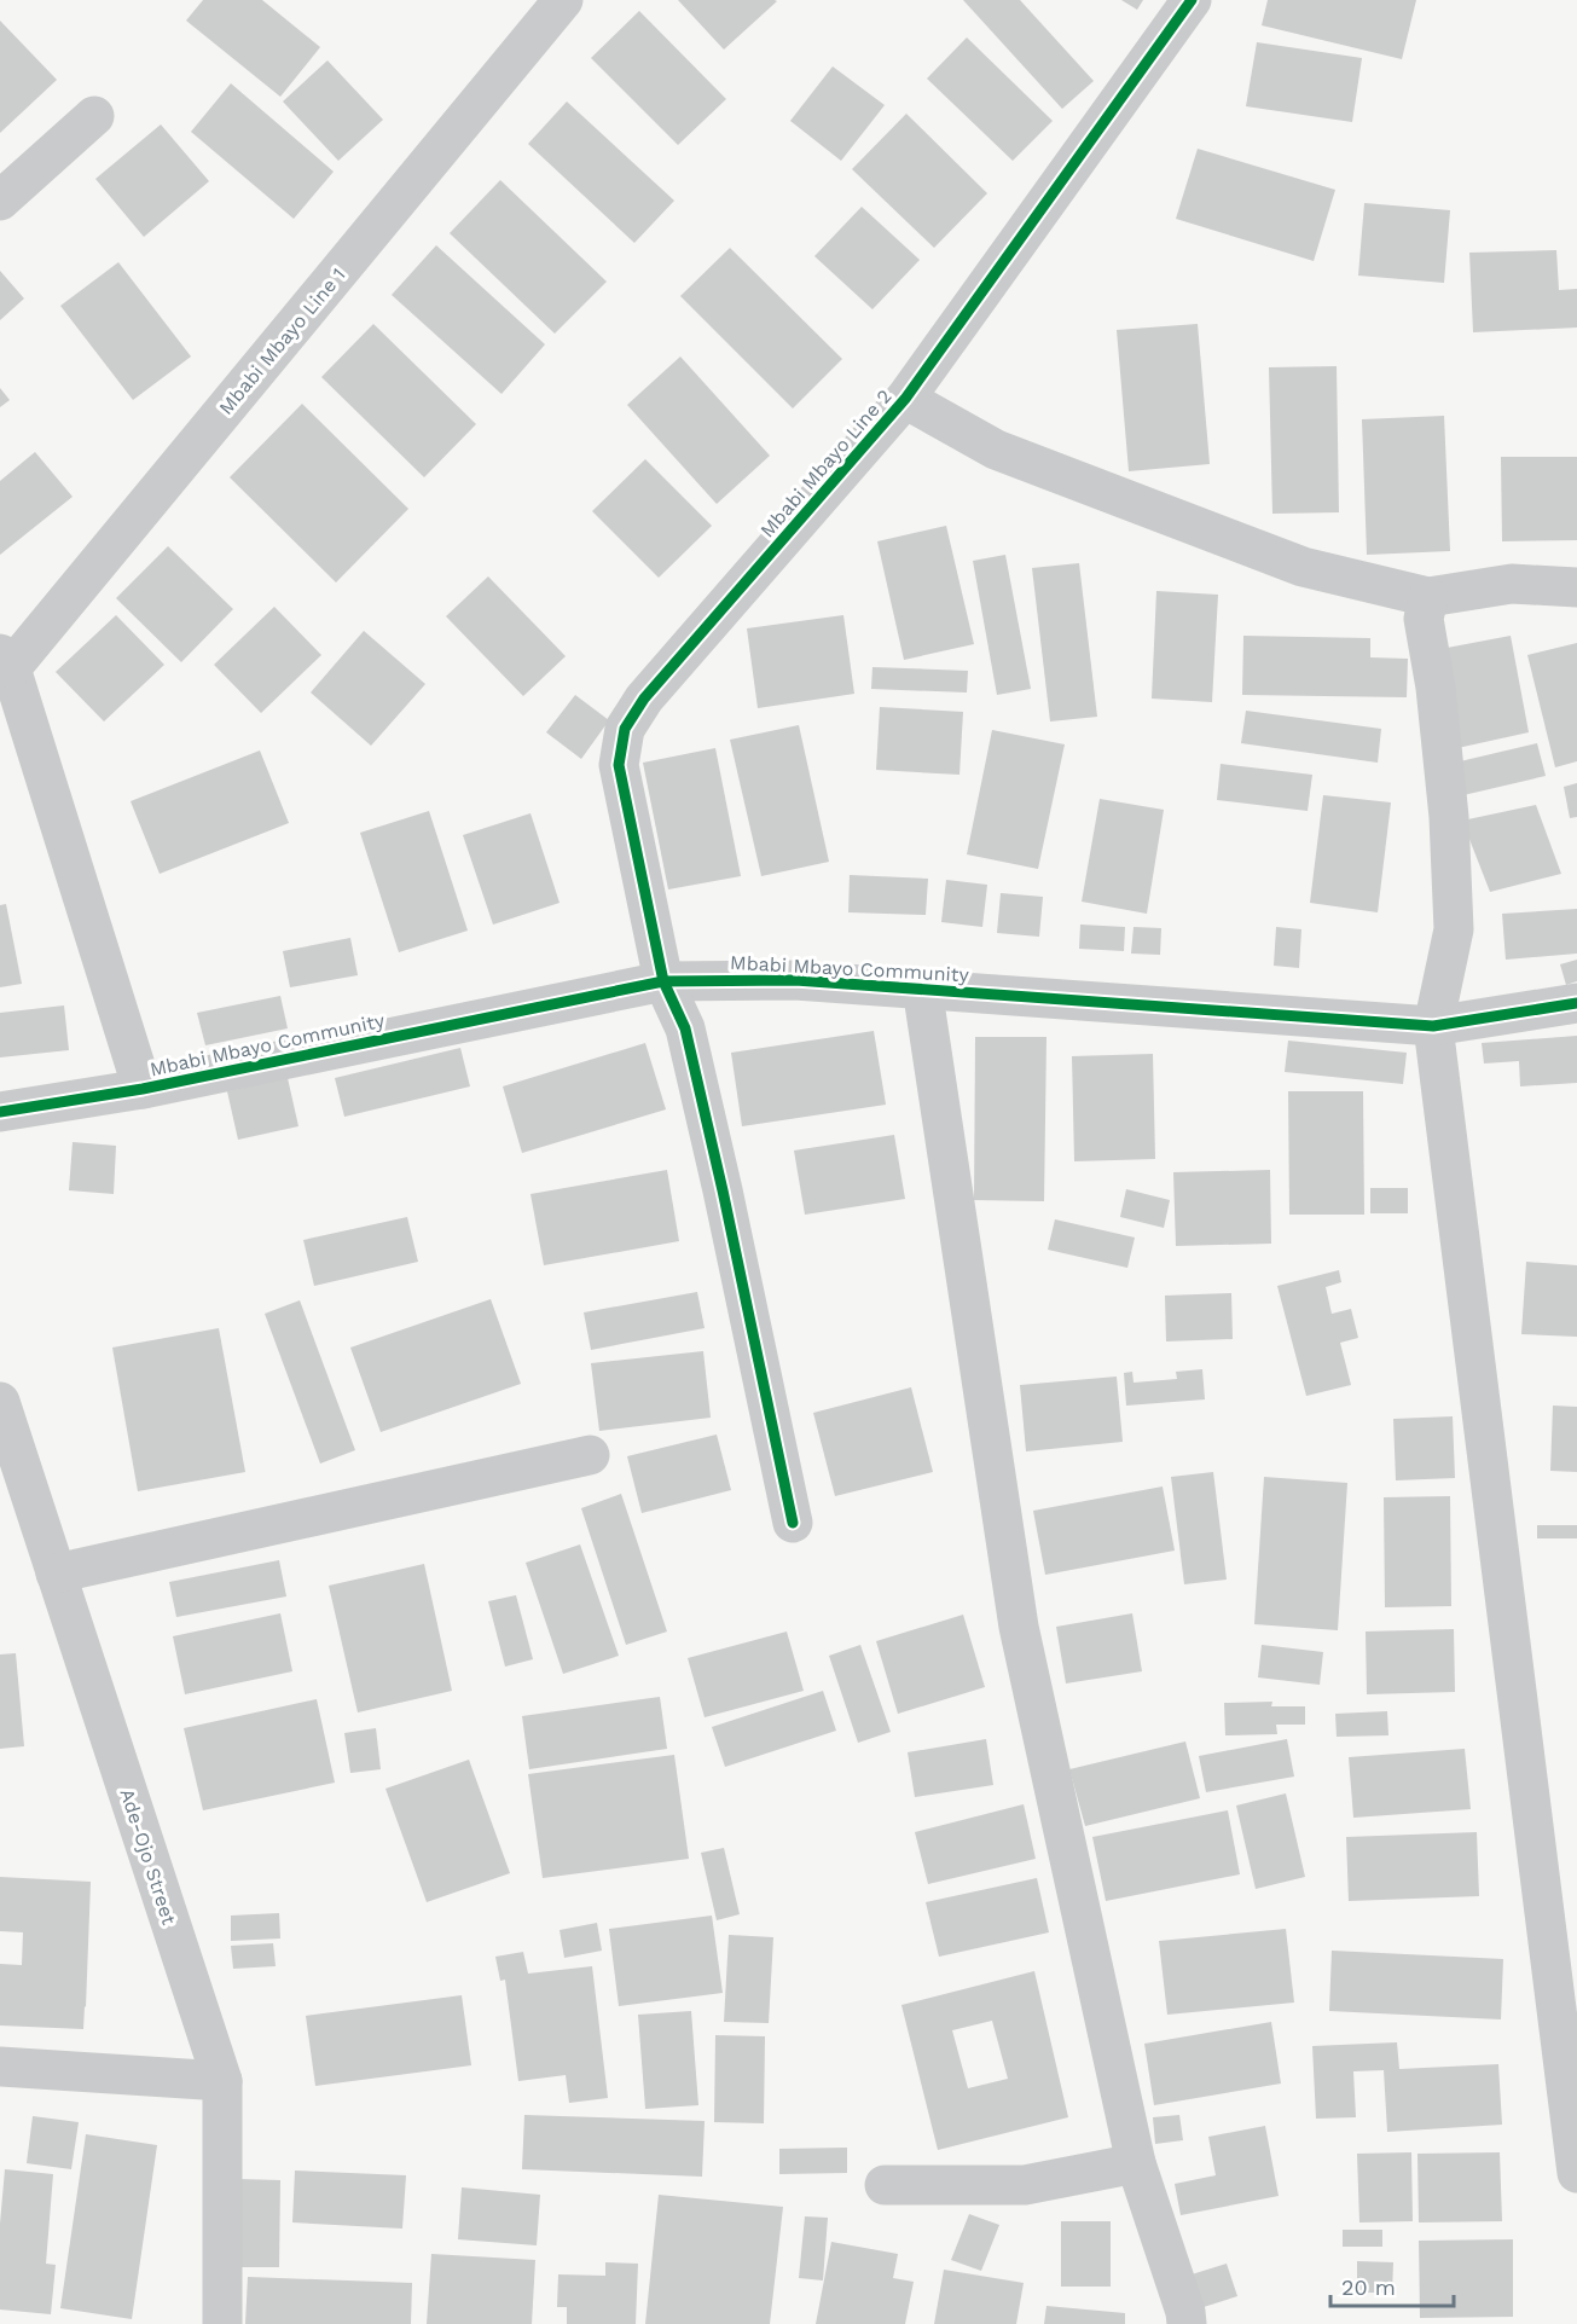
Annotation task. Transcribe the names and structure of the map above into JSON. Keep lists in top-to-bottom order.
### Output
{
  "streets": {
    "street": [
      "Mbabi Mbayo Line 1",
      "Mbabi Mbayo Line 2",
      "Mbabi Mbayo Community",
      "Ade-Ojo Street"
    ]
  },
  "crossings": [
    ["Mbabi Mbayo Line 1", "Mbabi Mbayo Community"],
    ["Mbabi Mbayo Line 2", "Mbabi Mbayo Community"]
  ],
  "scale_bar": "20 m"
}
